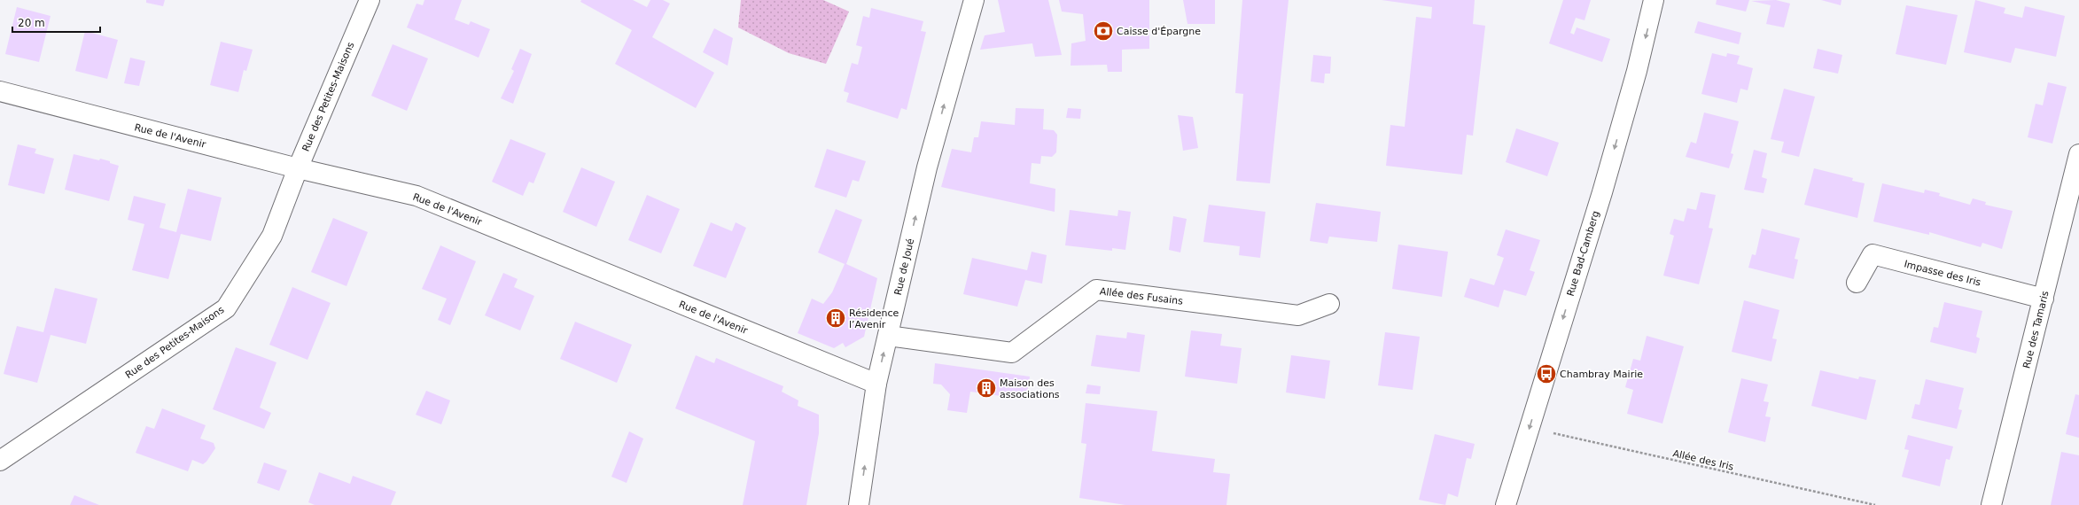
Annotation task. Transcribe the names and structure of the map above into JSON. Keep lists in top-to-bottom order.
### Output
{
  "streets": {
    "street": [
      "Rue des Petites-Maisons",
      "Rue de l'Avenir",
      "Rue Bad-Camberg",
      "Rue de Joué",
      "Impasse des Iris",
      "Allée des Fusains",
      "Rue des Tamaris"
    ],
    "path": ["Allée des Iris"]
  },
  "crossings": [
    ["Rue des Petites-Maisons", "Rue de l'Avenir"],
    ["Rue de l'Avenir", "Rue de Joué"],
    ["Rue Bad-Camberg", "Allée des Iris"],
    ["Rue de Joué", "Allée des Fusains"],
    ["Impasse des Iris", "Rue des Tamaris"]
  ],
  "one_way": ["Rue Bad-Camberg", "Rue de Joué"],
  "places": {
    "bank": ["Caisse d'Épargne"],
    "building": ["Résidence l’Avenir", "Maison des associations"],
    "bus stop": ["Chambray Mairie"]
  },
  "scale_bar": "20 m"
}
